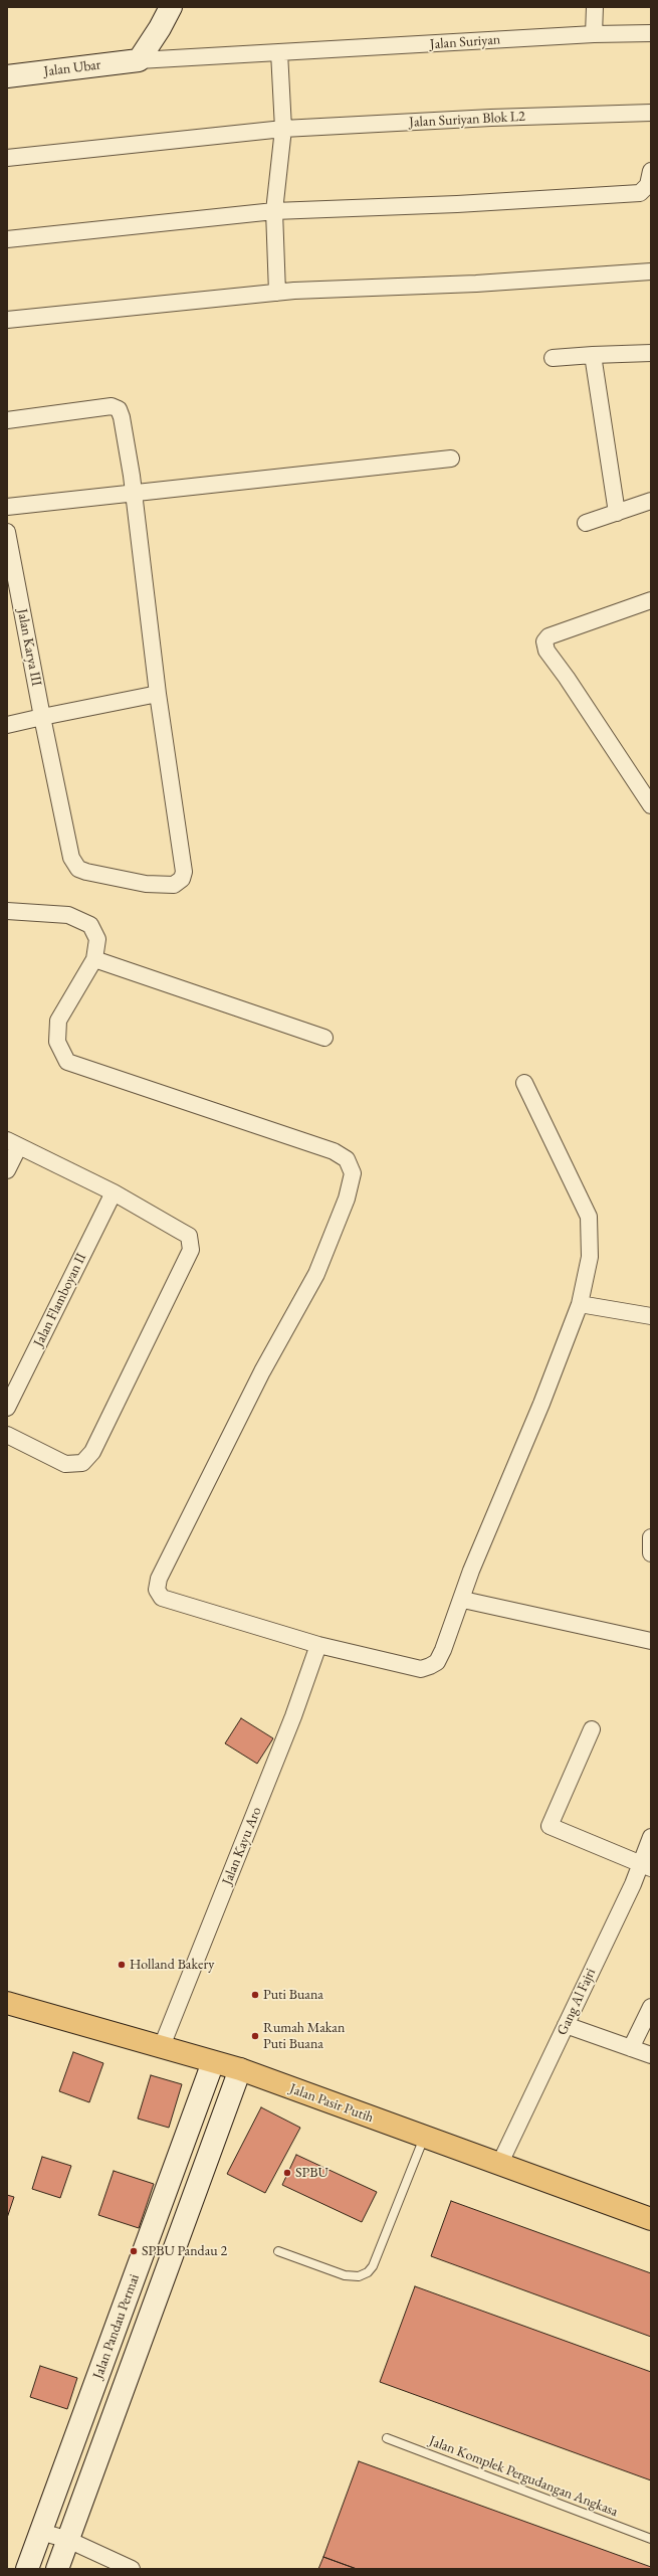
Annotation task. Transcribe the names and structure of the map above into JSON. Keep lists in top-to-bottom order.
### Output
{
  "streets": {
    "highway": ["Jalan Pasir Putih"],
    "street": [
      "Jalan Suriyan",
      "Jalan Ubar",
      "Jalan Suriyan Blok L2",
      "Jalan Karya III",
      "Jalan Flamboyan II",
      "Jalan Kayu Aro",
      "Gang Al Fajri",
      "Jalan Pandau Permai"
    ],
    "lane": ["Jalan Komplek Pergudangan Angkasa"]
  },
  "crossings": [
    ["Jalan Suriyan", "Jalan Ubar"],
    ["Jalan Kayu Aro", "Jalan Pasir Putih"],
    ["Gang Al Fajri", "Jalan Pasir Putih"],
    ["Jalan Pasir Putih", "Jalan Pandau Permai"]
  ],
  "places": [
    "Holland Bakery",
    "Puti Buana",
    "Rumah Makan Puti Buana",
    "SPBU",
    "SPBU Pandau 2"
  ]
}
